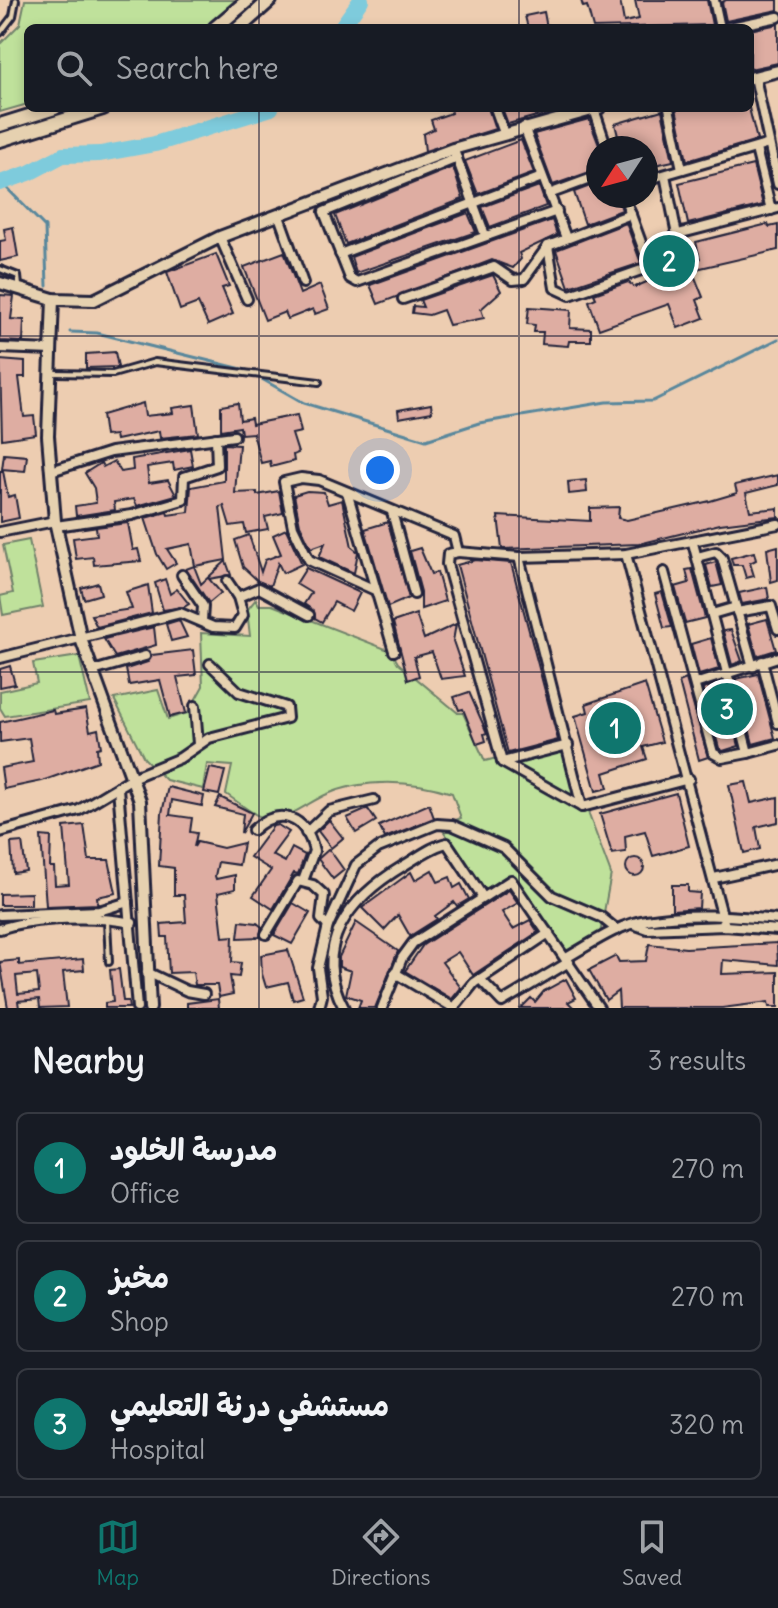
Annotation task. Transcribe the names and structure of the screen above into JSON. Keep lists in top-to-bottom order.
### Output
{
  "north": "bottom left",
  "page": {
    "search": "Search here",
    "pins": ["2", "3", "1"],
    "heading": ["Nearby", "3 results"],
    "list": [
      {
        "mark": "1",
        "name": "مدرسة الخلود",
        "note": "Office",
        "value": "270 m"
      },
      {
        "mark": "2",
        "name": "مخبز",
        "note": "Shop",
        "value": "270 m"
      },
      {
        "mark": "3",
        "name": "مستشفي درنة التعليمي",
        "note": "Hospital",
        "value": "320 m"
      }
    ],
    "nav": ["Map", "Directions", "Saved"]
  }
}
